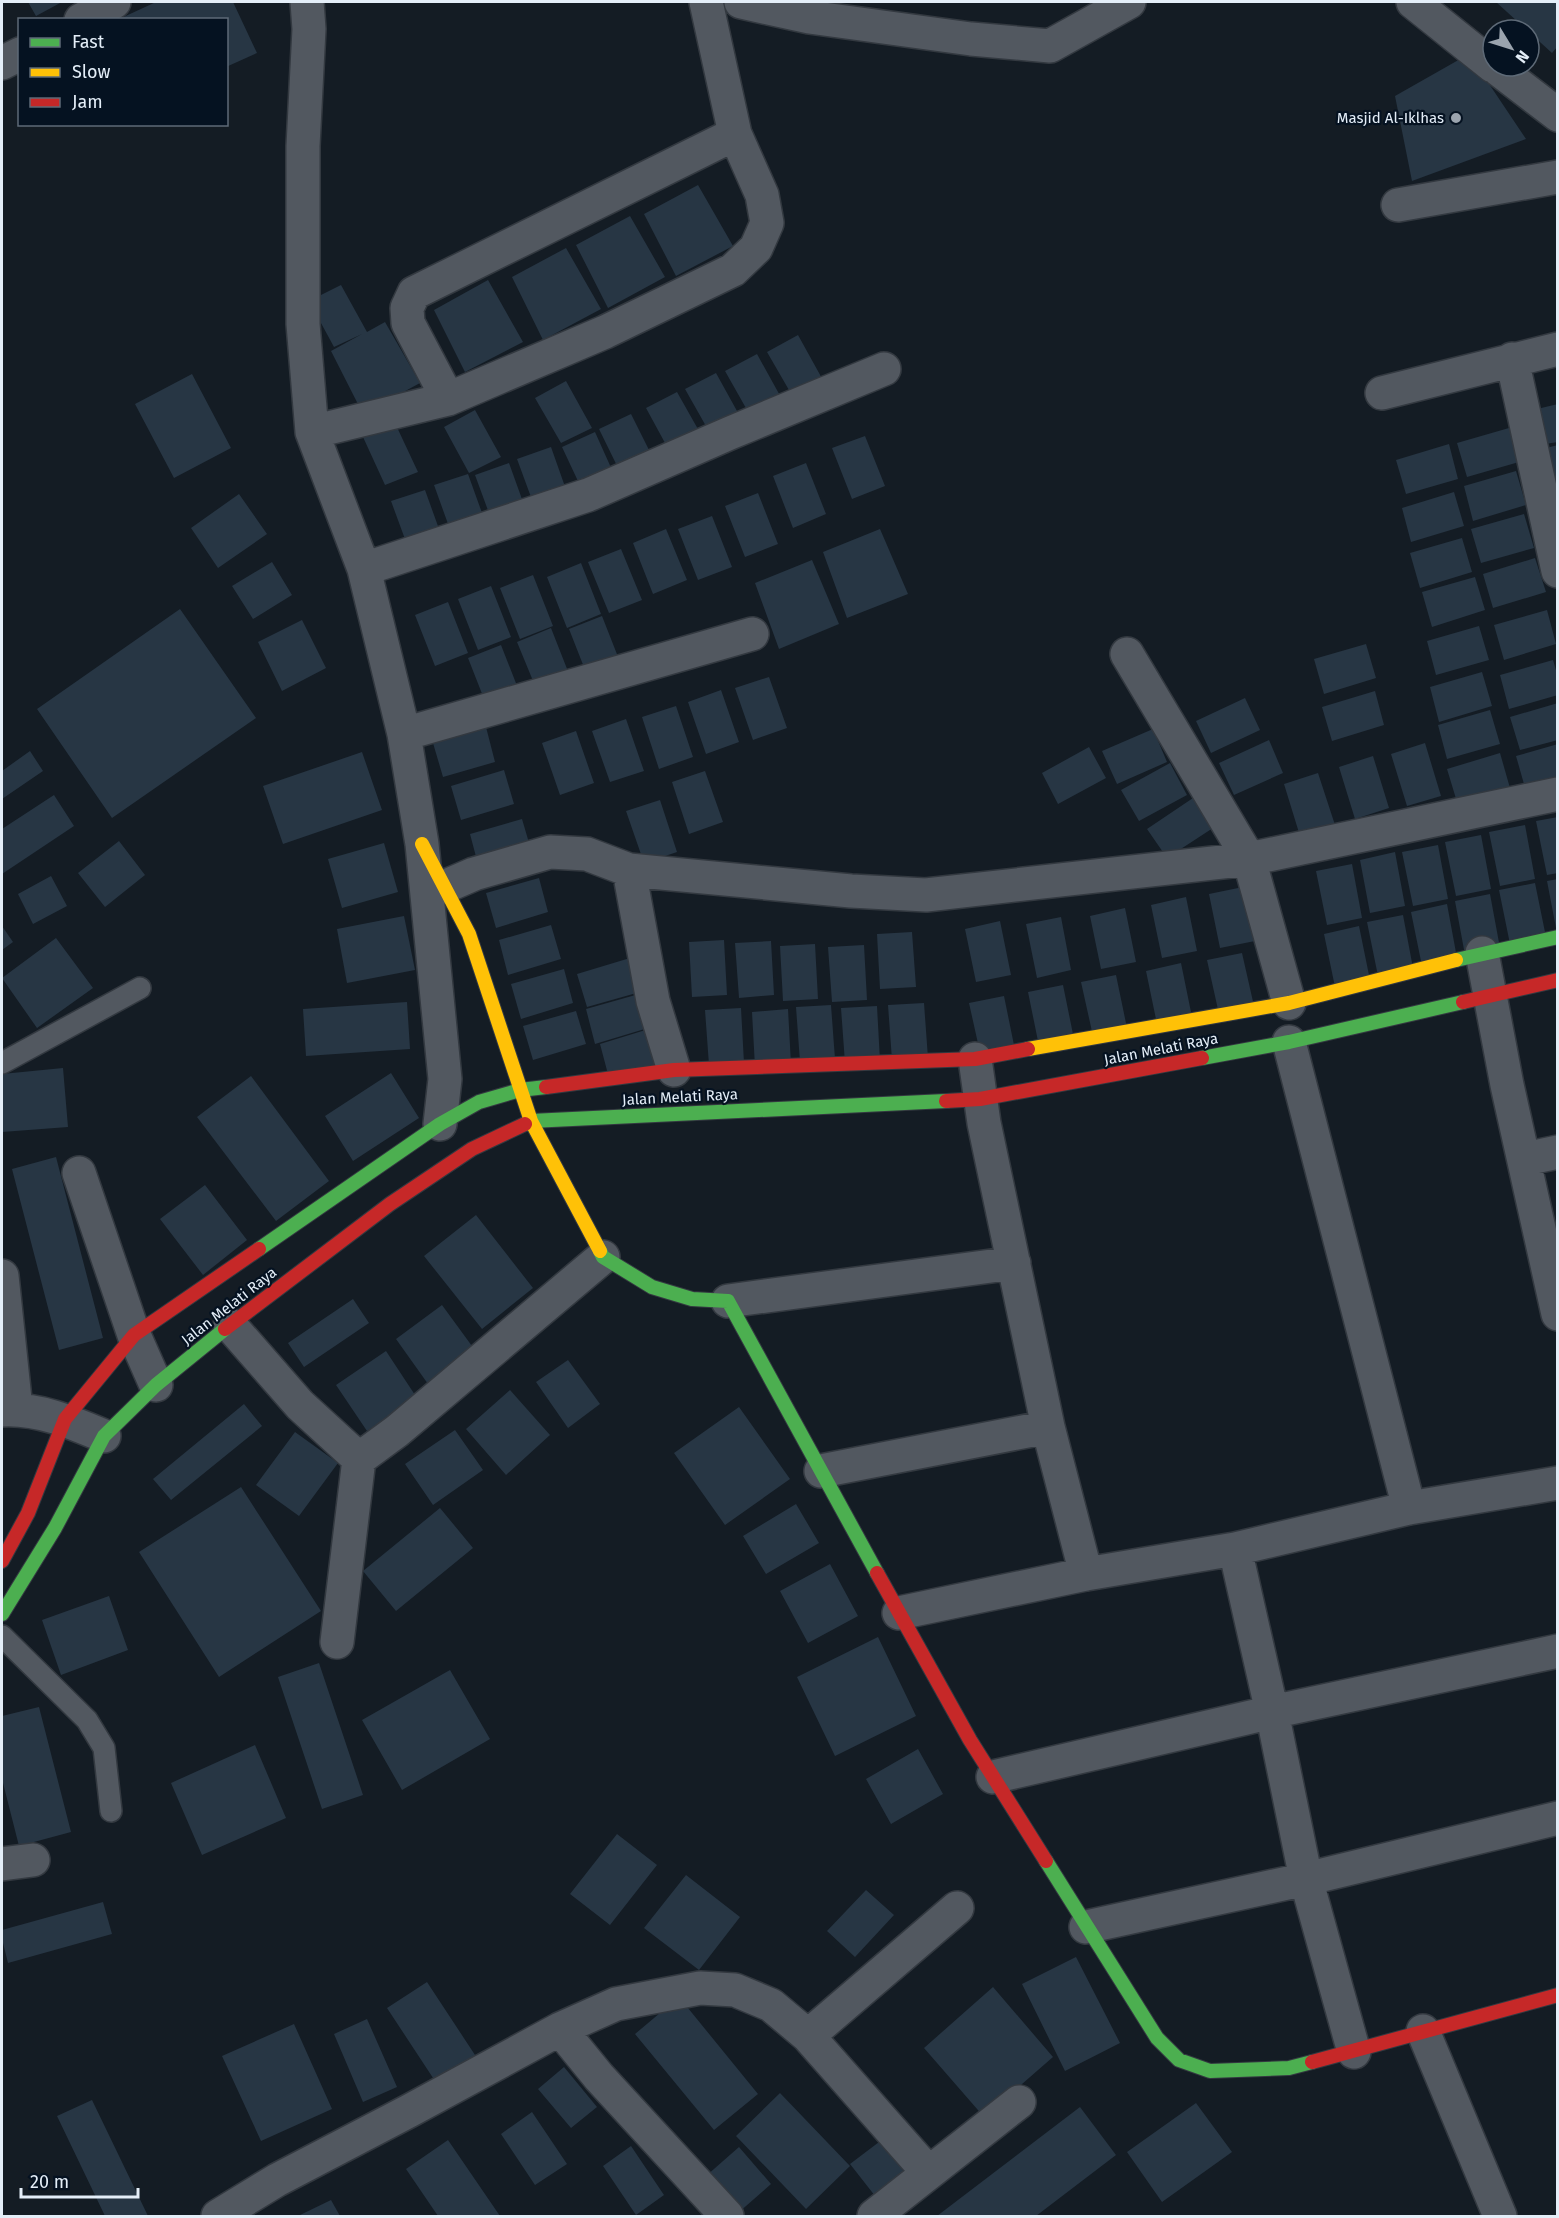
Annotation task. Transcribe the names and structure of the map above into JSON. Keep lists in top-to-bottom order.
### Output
{
  "streets": {
    "street": ["Jalan Melati Raya"]
  },
  "places": ["Masjid Al-Iklhas"],
  "legend": ["Fast", "Slow", "Jam"],
  "scale_bar": "20 m",
  "north": "bottom right"
}
